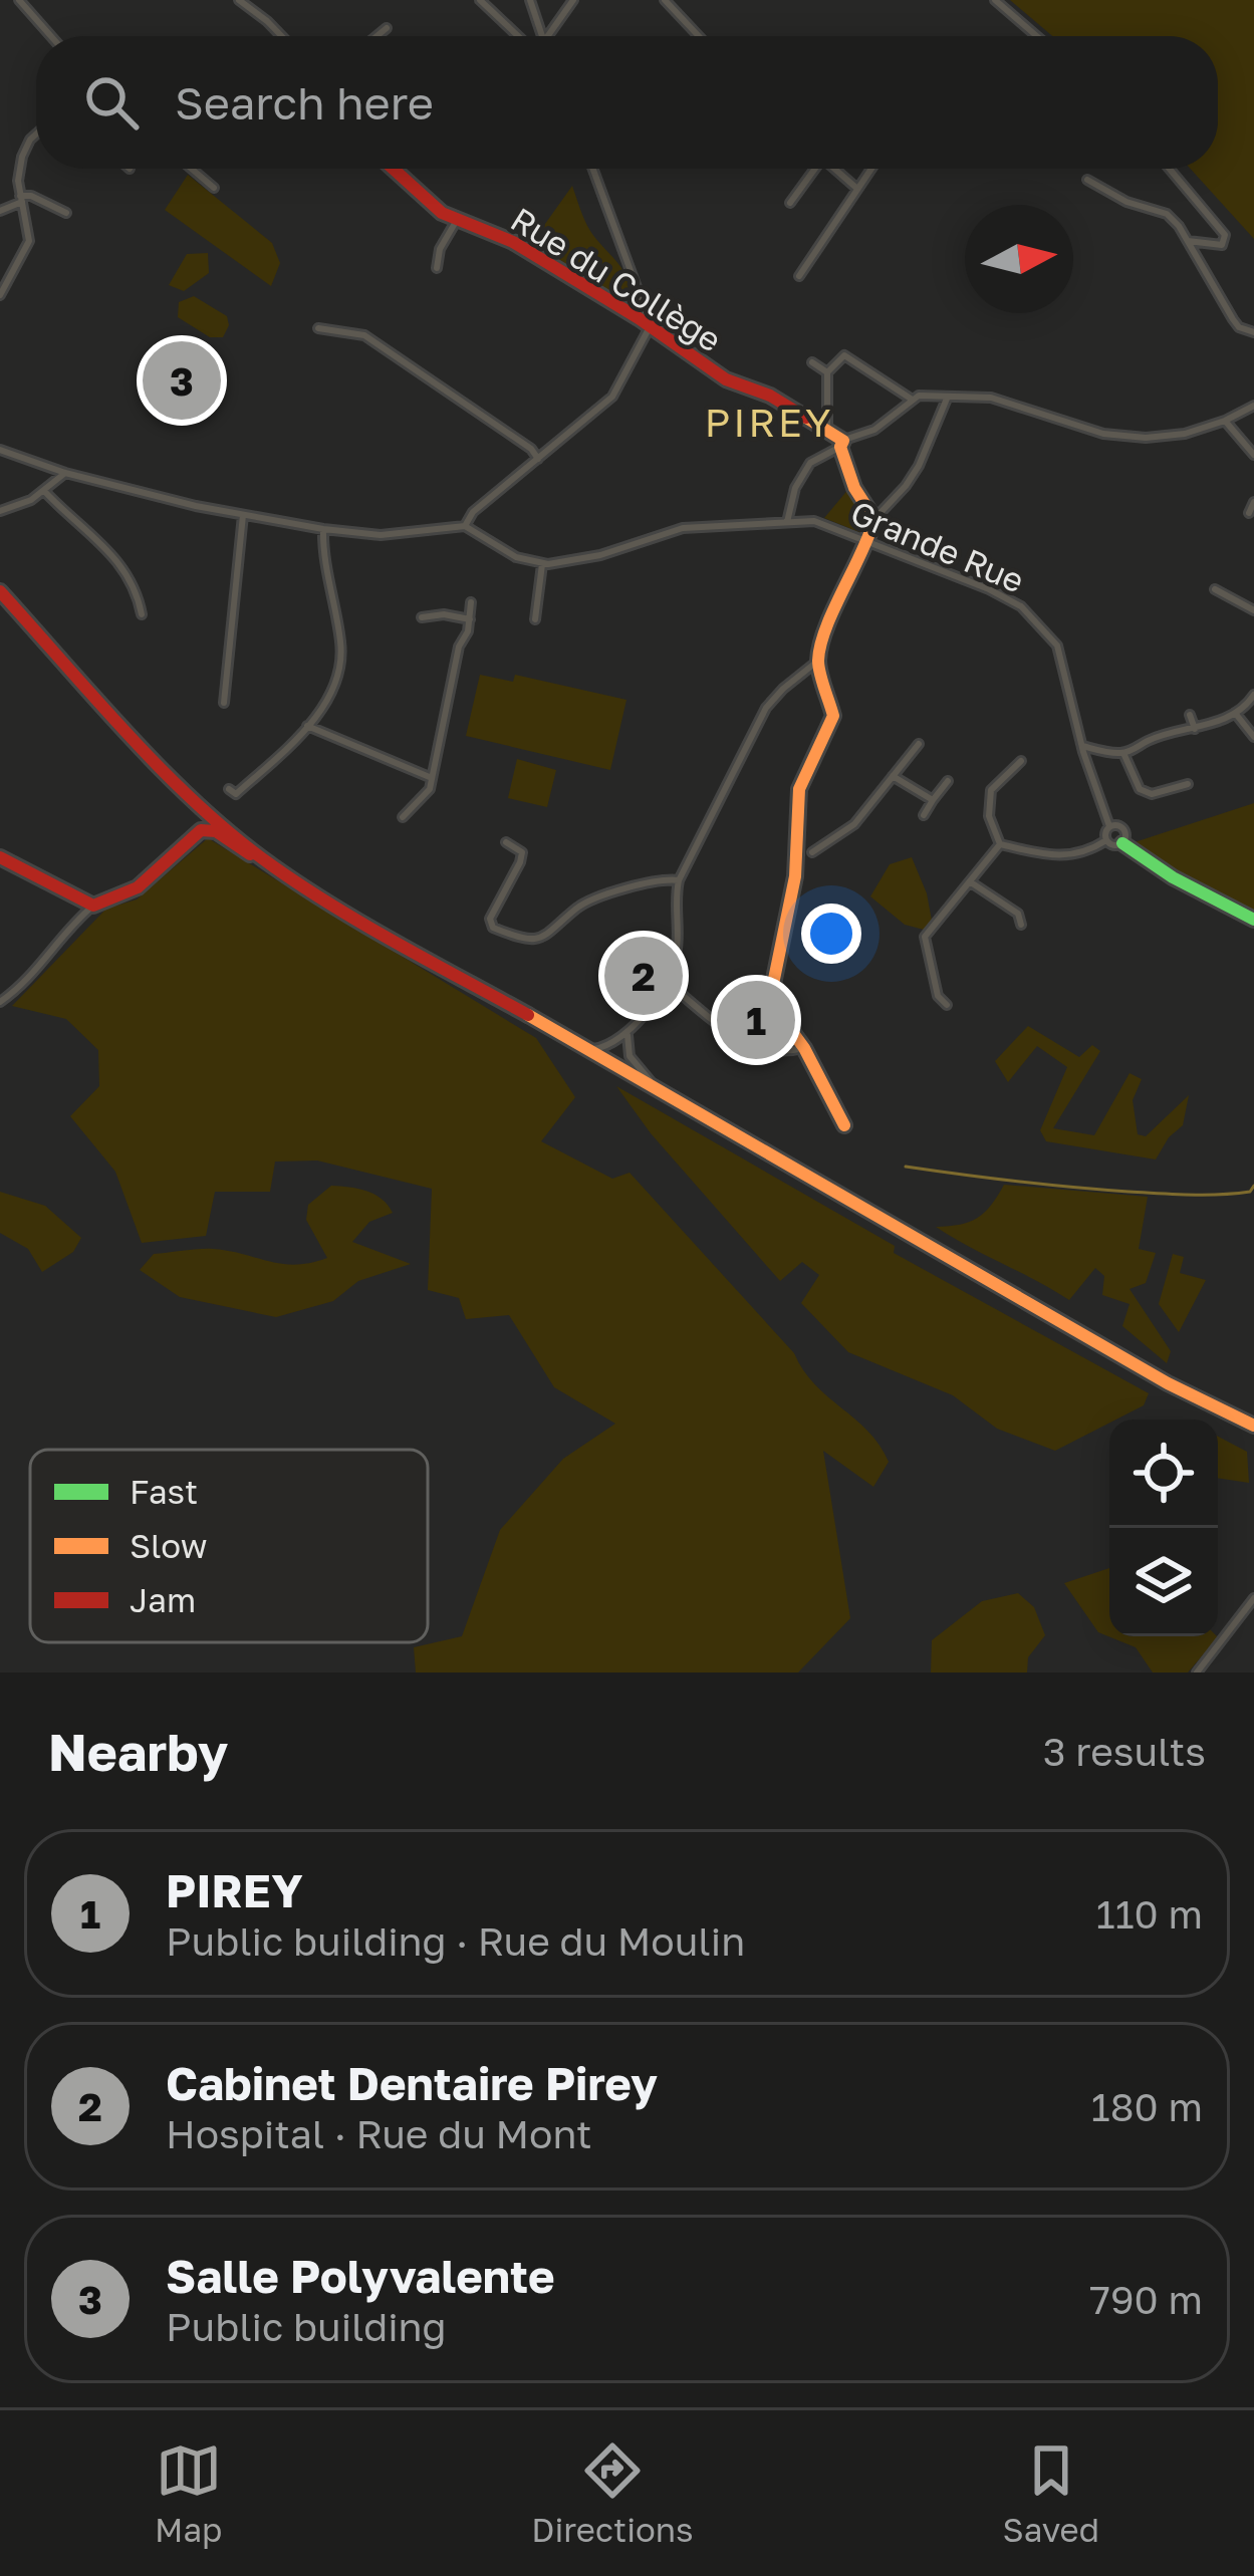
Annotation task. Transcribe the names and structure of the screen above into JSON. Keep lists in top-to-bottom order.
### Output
{
  "streets": {
    "main road": ["Rue du Collège"],
    "street": ["Grande Rue"]
  },
  "districts": ["PIREY"],
  "legend": ["Fast", "Slow", "Jam"],
  "north": "right",
  "page": {
    "search": "Search here",
    "pins": ["3", "2", "1"],
    "heading": ["Nearby", "3 results"],
    "list": [
      {
        "mark": "1",
        "name": "PIREY",
        "note": "Public building · Rue du Moulin",
        "value": "110 m"
      },
      {
        "mark": "2",
        "name": "Cabinet Dentaire Pirey",
        "note": "Hospital · Rue du Mont",
        "value": "180 m"
      },
      {
        "mark": "3",
        "name": "Salle Polyvalente",
        "note": "Public building",
        "value": "790 m"
      }
    ],
    "nav": ["Map", "Directions", "Saved"]
  }
}
